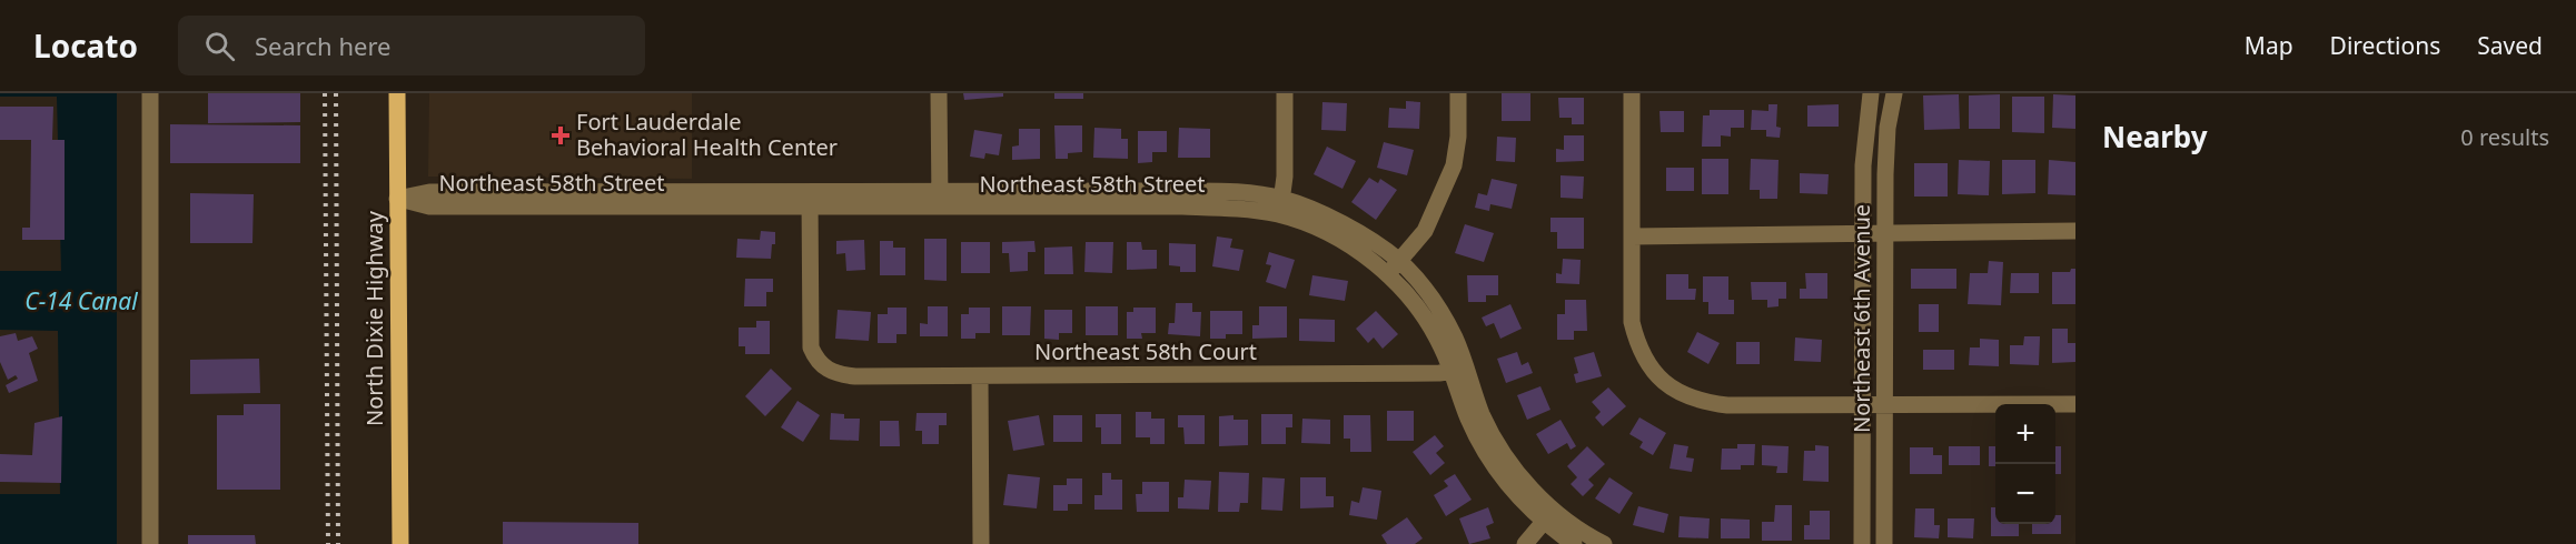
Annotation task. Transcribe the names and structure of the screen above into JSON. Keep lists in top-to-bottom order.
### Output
{
  "streets": {
    "main road": ["North Dixie Highway"],
    "street": ["Northeast 58th Street", "Northeast 6th Avenue", "Northeast 58th Court"]
  },
  "crossings": [
    ["Northeast 58th Street", "North Dixie Highway"],
    ["Northeast 58th Street", "Northeast 58th Court"]
  ],
  "water": ["C-14 Canal"],
  "places": {
    "health": ["Fort Lauderdale Behavioral Health Center"]
  },
  "page": {
    "header": "Locato",
    "search": "Search here",
    "nav": ["Map", "Directions", "Saved"],
    "heading": ["Nearby", "0 results"],
    "map_buttons": ["+", "−"]
  }
}
